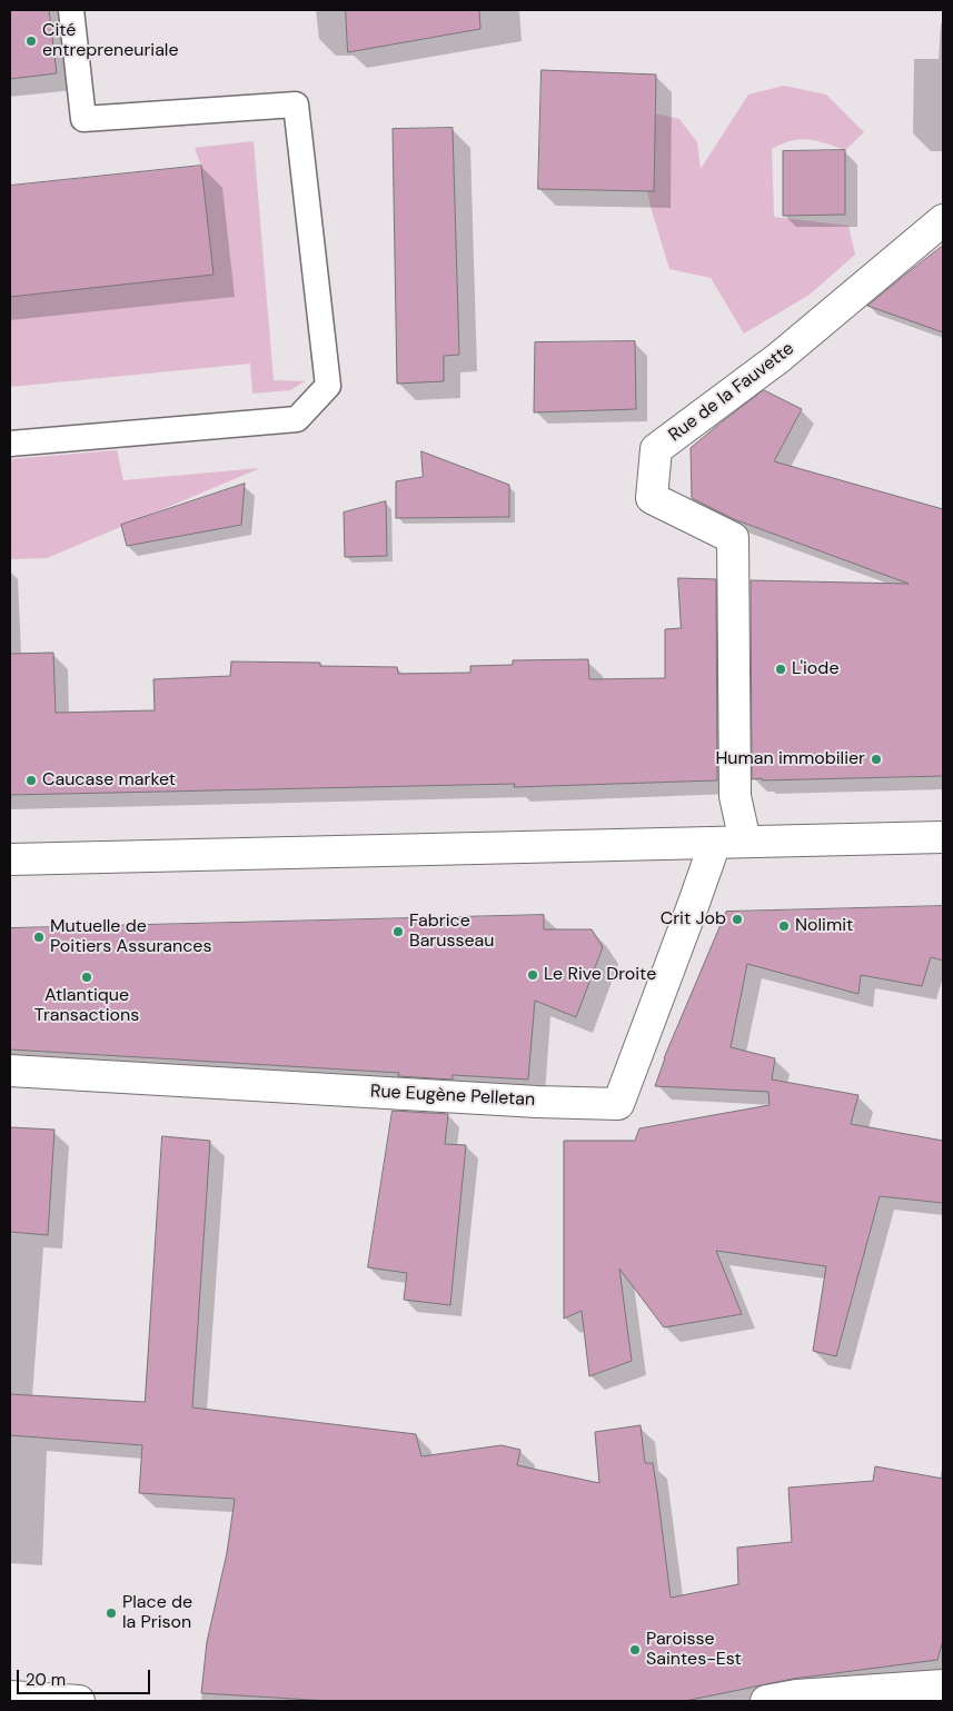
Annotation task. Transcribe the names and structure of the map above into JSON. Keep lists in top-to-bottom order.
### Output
{
  "streets": {
    "street": ["Rue de la Fauvette", "Rue Eugène Pelletan"]
  },
  "places": [
    "Cité entrepreneuriale",
    "L'iode",
    "Human immobilier",
    "Caucase market",
    "Crit Job",
    "Nolimit",
    "Fabrice Barusseau",
    "Mutuelle de Poitiers Assurances",
    "Le Rive Droite",
    "Atlantique Transactions",
    "Place de la Prison",
    "Paroisse Saintes-Est"
  ],
  "scale_bar": "20 m"
}
